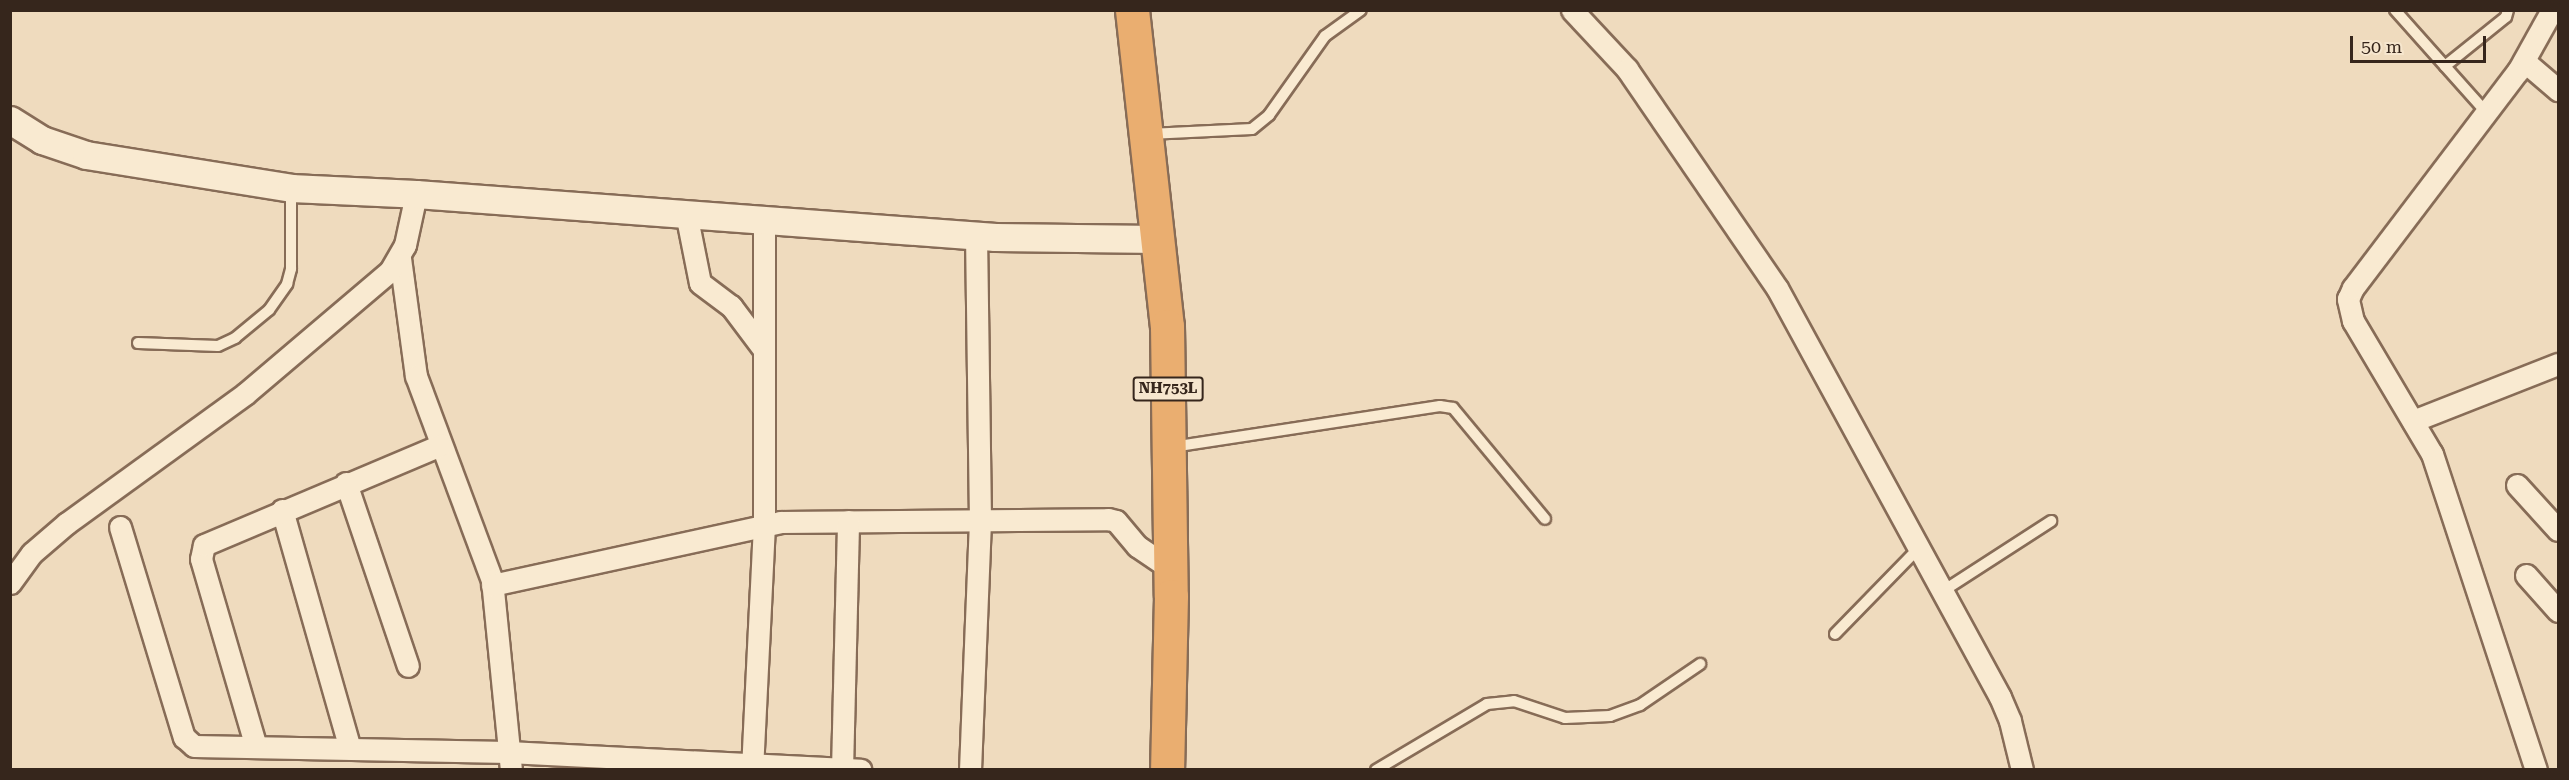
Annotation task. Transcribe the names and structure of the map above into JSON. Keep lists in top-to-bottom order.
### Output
{
  "streets": {
    "highway": ["NH753L"]
  },
  "scale_bar": "50 m"
}
